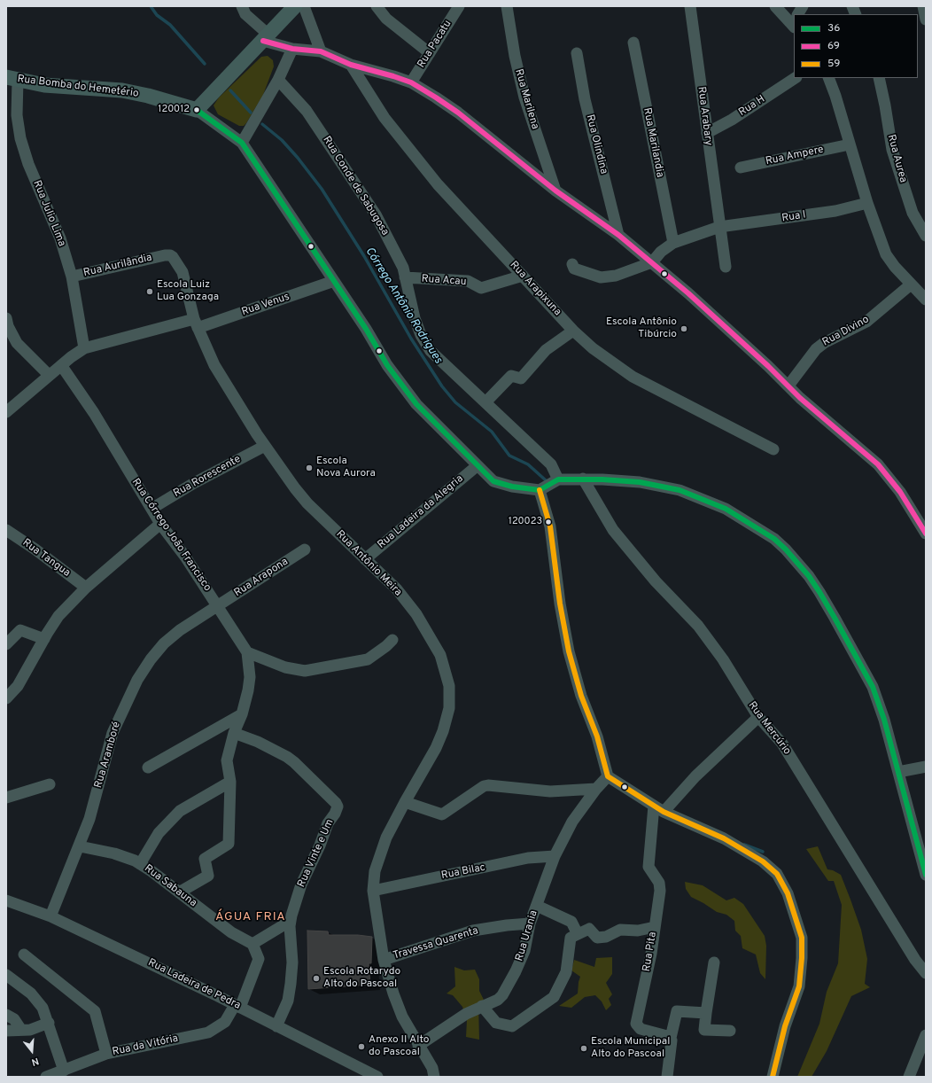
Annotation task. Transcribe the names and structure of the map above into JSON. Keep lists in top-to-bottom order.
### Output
{
  "streets": {
    "main road": ["Rua Bomba do Hemetério"],
    "street": [
      "Rua Pacatu",
      "Rua Marilena",
      "Rua H",
      "Rua Arabary",
      "Rua Marilandia",
      "Rua Olindina",
      "Rua Ampere",
      "Rua Aurea",
      "Rua Conde de Sabugosa",
      "Rua Julio Lima",
      "Rua I",
      "Rua Aurilândia",
      "Rua Acau",
      "Rua Arapixuna",
      "Rua Venus",
      "Rua Divino",
      "Rua Rorescente",
      "Rua Ladeira da Alegria",
      "Rua Córrego João Francisco",
      "Rua Tangua",
      "Rua Antônio Meira",
      "Rua Arapona",
      "Rua Mercúrio",
      "Rua Aramboré",
      "Rua Vinte e Um",
      "Rua Bilac",
      "Rua Sabauna",
      "Rua Urania",
      "Travessa Quarenta",
      "Rua Pita",
      "Rua Ladeira de Pedra",
      "Rua da Vitória"
    ]
  },
  "crossings": [
    ["Rua Bomba do Hemetério", "Rua Julio Lima"],
    ["Rua H", "Rua Arabary"],
    ["Rua Arabary", "Rua I"],
    ["Rua Marilandia", "Rua I"],
    ["Rua Conde de Sabugosa", "Rua Acau"],
    ["Rua Julio Lima", "Rua Aurilândia"],
    ["Rua Julio Lima", "Rua Venus"],
    ["Rua Aurilândia", "Rua Antônio Meira"],
    ["Rua Acau", "Rua Arapixuna"],
    ["Rua Venus", "Rua Antônio Meira"],
    ["Rua Rorescente", "Rua Córrego João Francisco"],
    ["Rua Rorescente", "Rua Antônio Meira"],
    ["Rua Ladeira da Alegria", "Rua Antônio Meira"],
    ["Rua Córrego João Francisco", "Rua Arapona"],
    ["Rua Córrego João Francisco", "Rua Aramboré"],
    ["Rua Córrego João Francisco", "Rua Vinte e Um"],
    ["Rua Córrego João Francisco", "Rua Sabauna"],
    ["Rua Antônio Meira", "Rua Bilac"],
    ["Rua Antônio Meira", "Rua Urania"],
    ["Rua Antônio Meira", "Travessa Quarenta"],
    ["Rua Arapona", "Rua Aramboré"],
    ["Rua Aramboré", "Rua Sabauna"],
    ["Rua Aramboré", "Rua Ladeira de Pedra"],
    ["Rua Vinte e Um", "Rua Ladeira de Pedra"],
    ["Rua Bilac", "Rua Urania"],
    ["Rua Sabauna", "Rua da Vitória"],
    ["Rua Urania", "Travessa Quarenta"],
    ["Rua Ladeira de Pedra", "Rua da Vitória"]
  ],
  "districts": ["ÁGUA FRIA"],
  "water": ["Córrego Antônio Rodrigues"],
  "places": [
    "120012",
    "Escola Luiz Lua Gonzaga",
    "Escola Antônio Tibúrcio",
    "Escola Nova Aurora",
    "120023",
    "Escola Rotarydo Alto do Pascoal",
    "Anexo II Alto do Pascoal",
    "Escola Municipal Alto do Pascoal"
  ],
  "lines": ["transit line 69", "transit line 36", "transit line 59"],
  "legend": ["36", "69", "59"],
  "north": "bottom"
}
